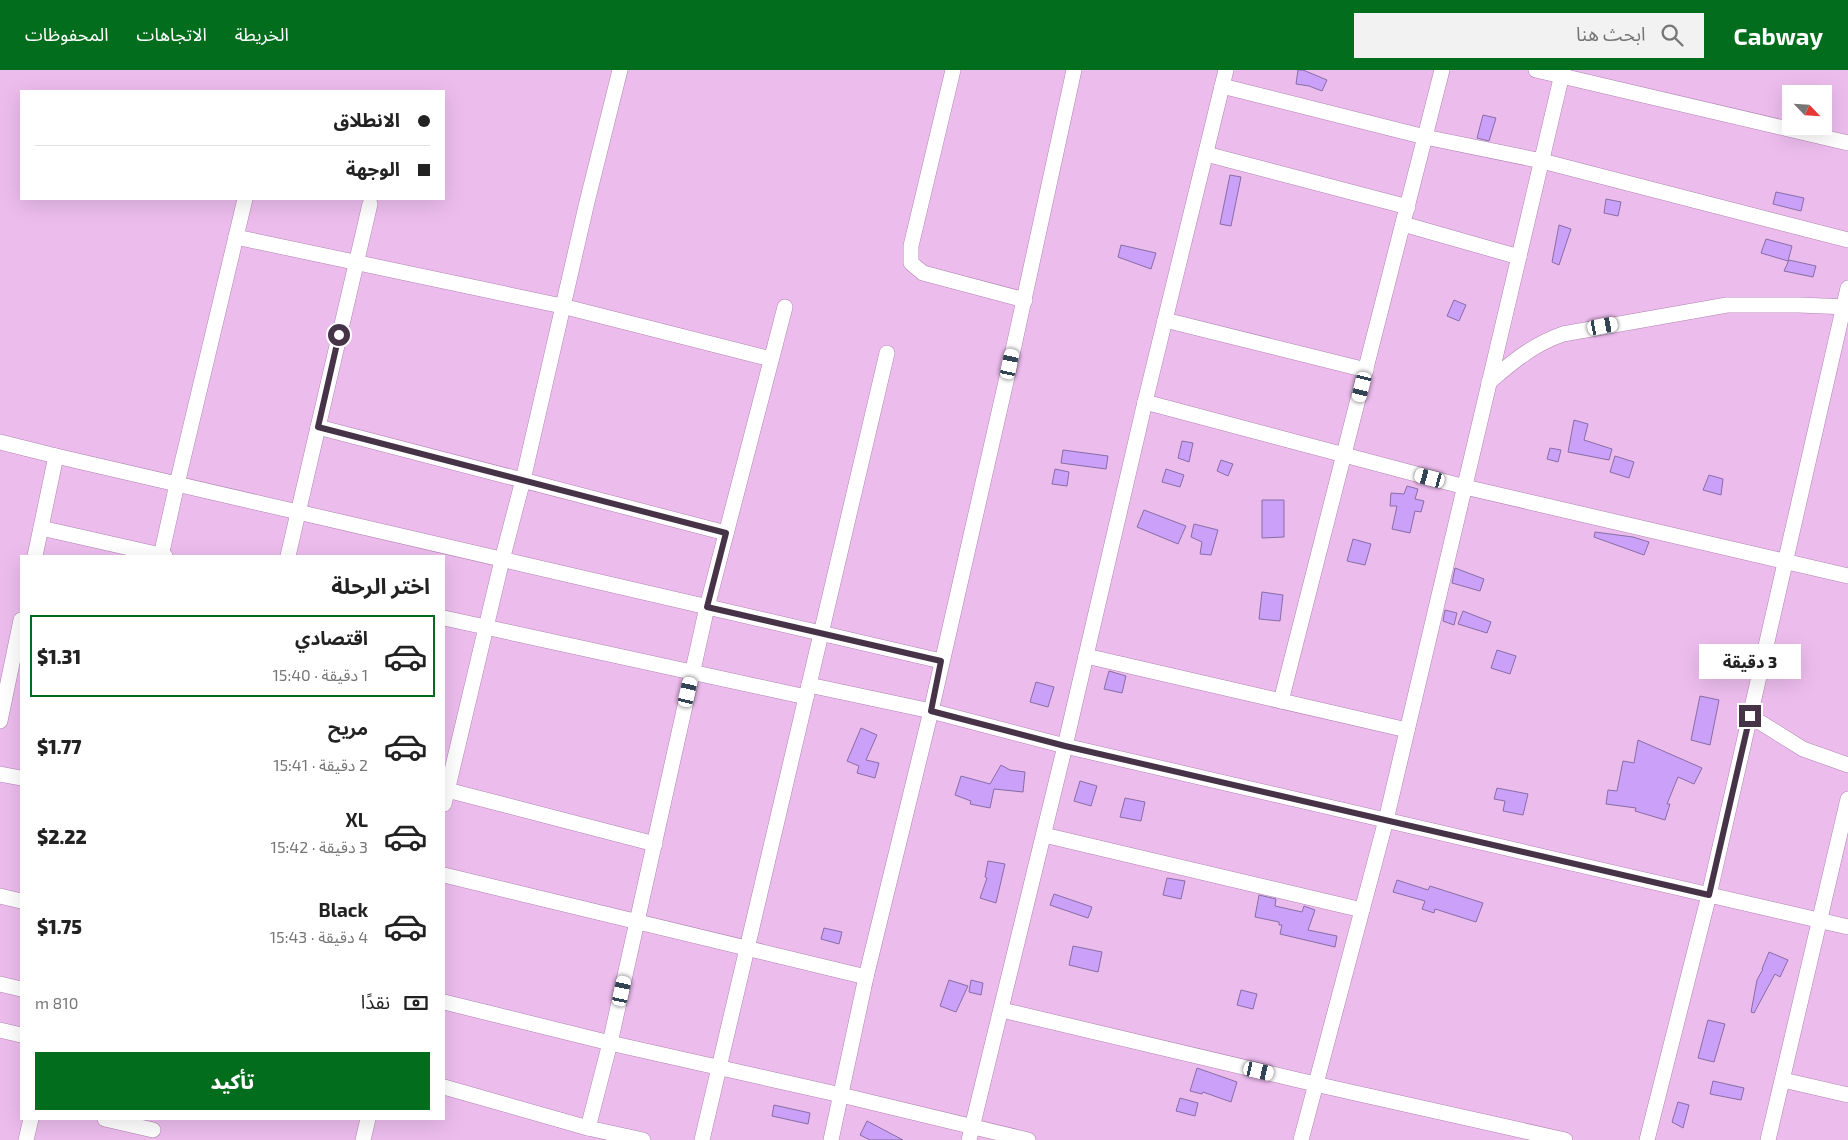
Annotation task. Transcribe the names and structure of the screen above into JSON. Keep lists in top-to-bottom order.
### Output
{
  "north": "bottom right",
  "page": {
    "header": "Cabway",
    "search": "ابحث هنا",
    "nav": ["الخريطة", "الاتجاهات", "المحفوظات"],
    "banner": ["الانطلاق", "الوجهة"],
    "heading": "اختر الرحلة",
    "list": [
      {
        "name": "اقتصادي",
        "note": "1 دقيقة · 15:40",
        "value": "$1.31"
      },
      {
        "name": "مريح",
        "note": "2 دقيقة · 15:41",
        "value": "$1.77"
      },
      {
        "name": "XL",
        "note": "3 دقيقة · 15:42",
        "value": "$2.22"
      },
      {
        "name": "Black",
        "note": "4 دقيقة · 15:43",
        "value": "$1.75"
      }
    ],
    "bubble": "3 دقيقة",
    "pay": ["نقدًا", "810 m"],
    "buttons": "تأكيد"
  }
}
